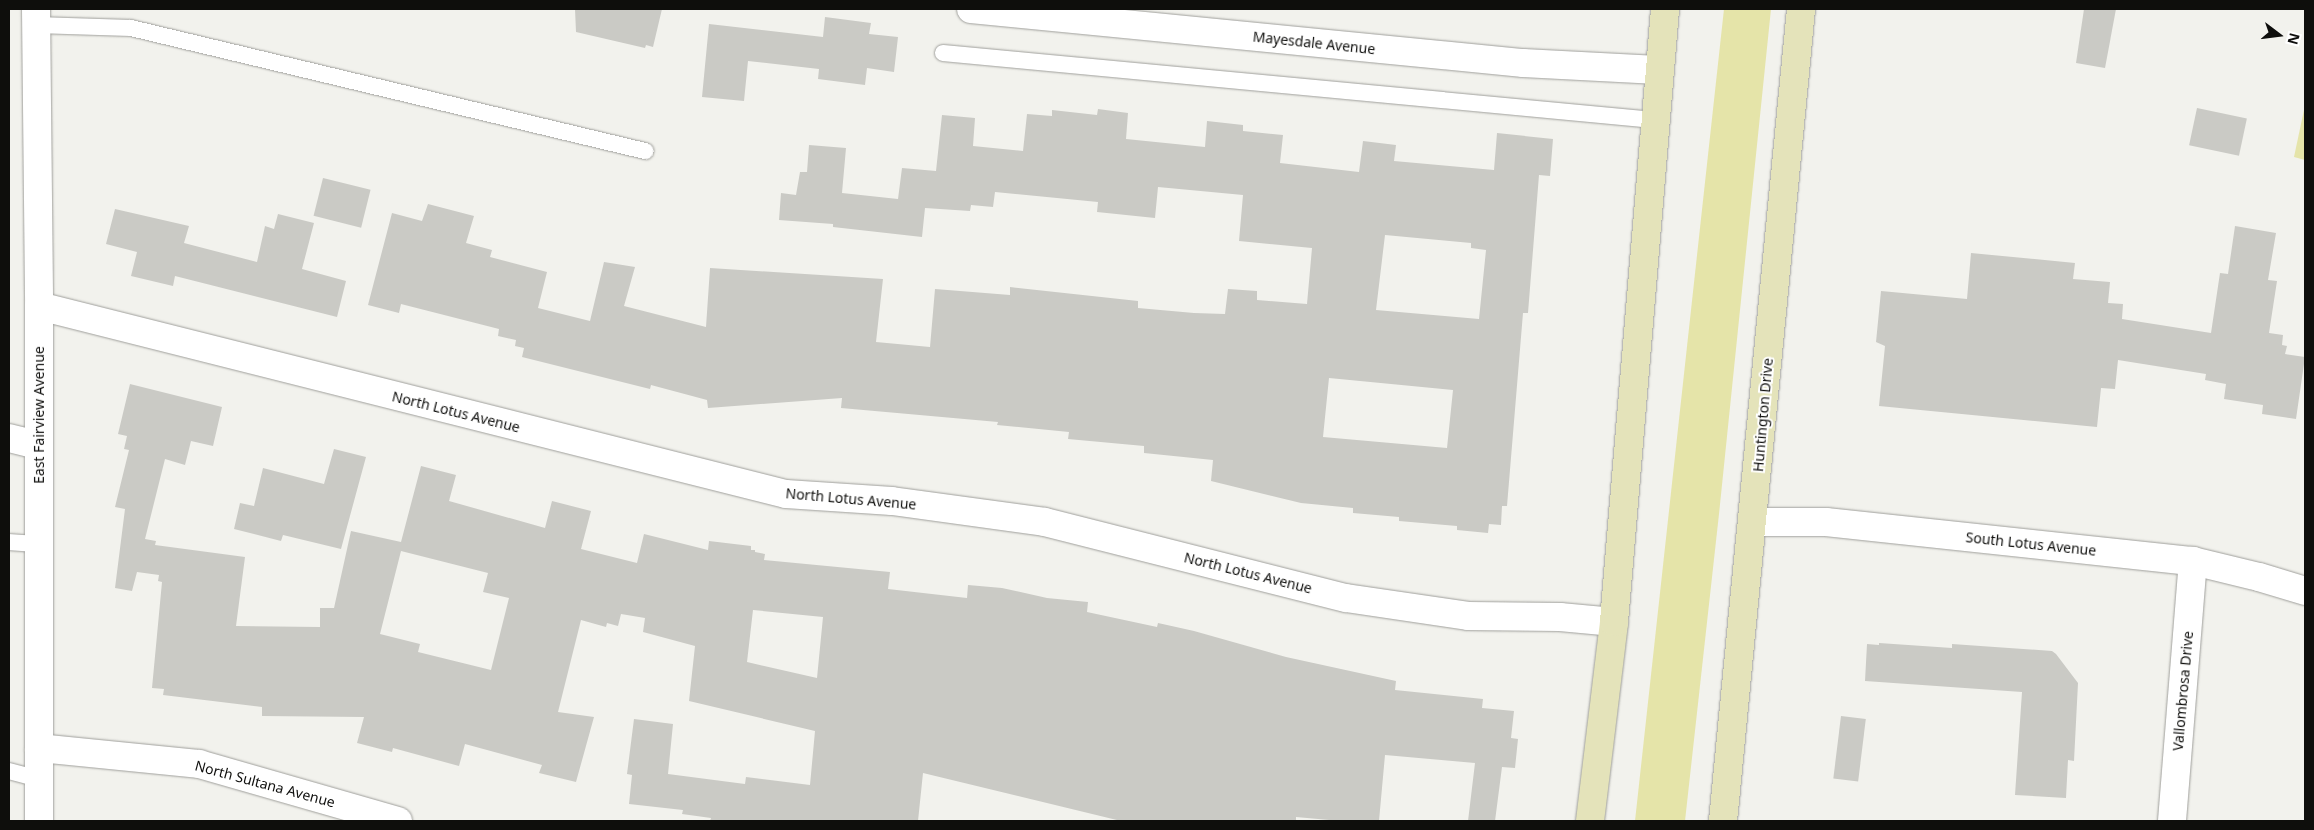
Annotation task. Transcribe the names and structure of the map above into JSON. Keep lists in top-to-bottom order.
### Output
{
  "streets": {
    "main road": ["Huntington Drive"],
    "street": [
      "Mayesdale Avenue",
      "North Lotus Avenue",
      "East Fairview Avenue",
      "South Lotus Avenue",
      "Vallombrosa Drive",
      "North Sultana Avenue"
    ]
  },
  "crossings": [
    ["North Lotus Avenue", "East Fairview Avenue"],
    ["East Fairview Avenue", "North Sultana Avenue"],
    ["Huntington Drive", "South Lotus Avenue"],
    ["South Lotus Avenue", "Vallombrosa Drive"]
  ],
  "north": "right"
}
